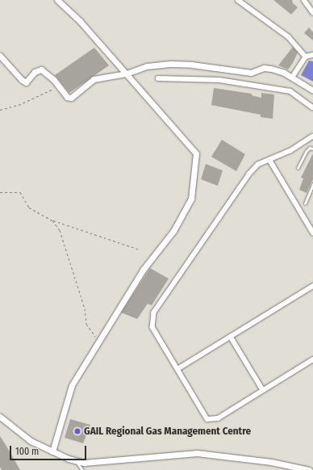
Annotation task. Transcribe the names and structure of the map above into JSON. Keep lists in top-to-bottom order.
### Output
{
  "places": ["GAIL Regional Gas Management Centre"],
  "scale_bar": "100 m"
}
